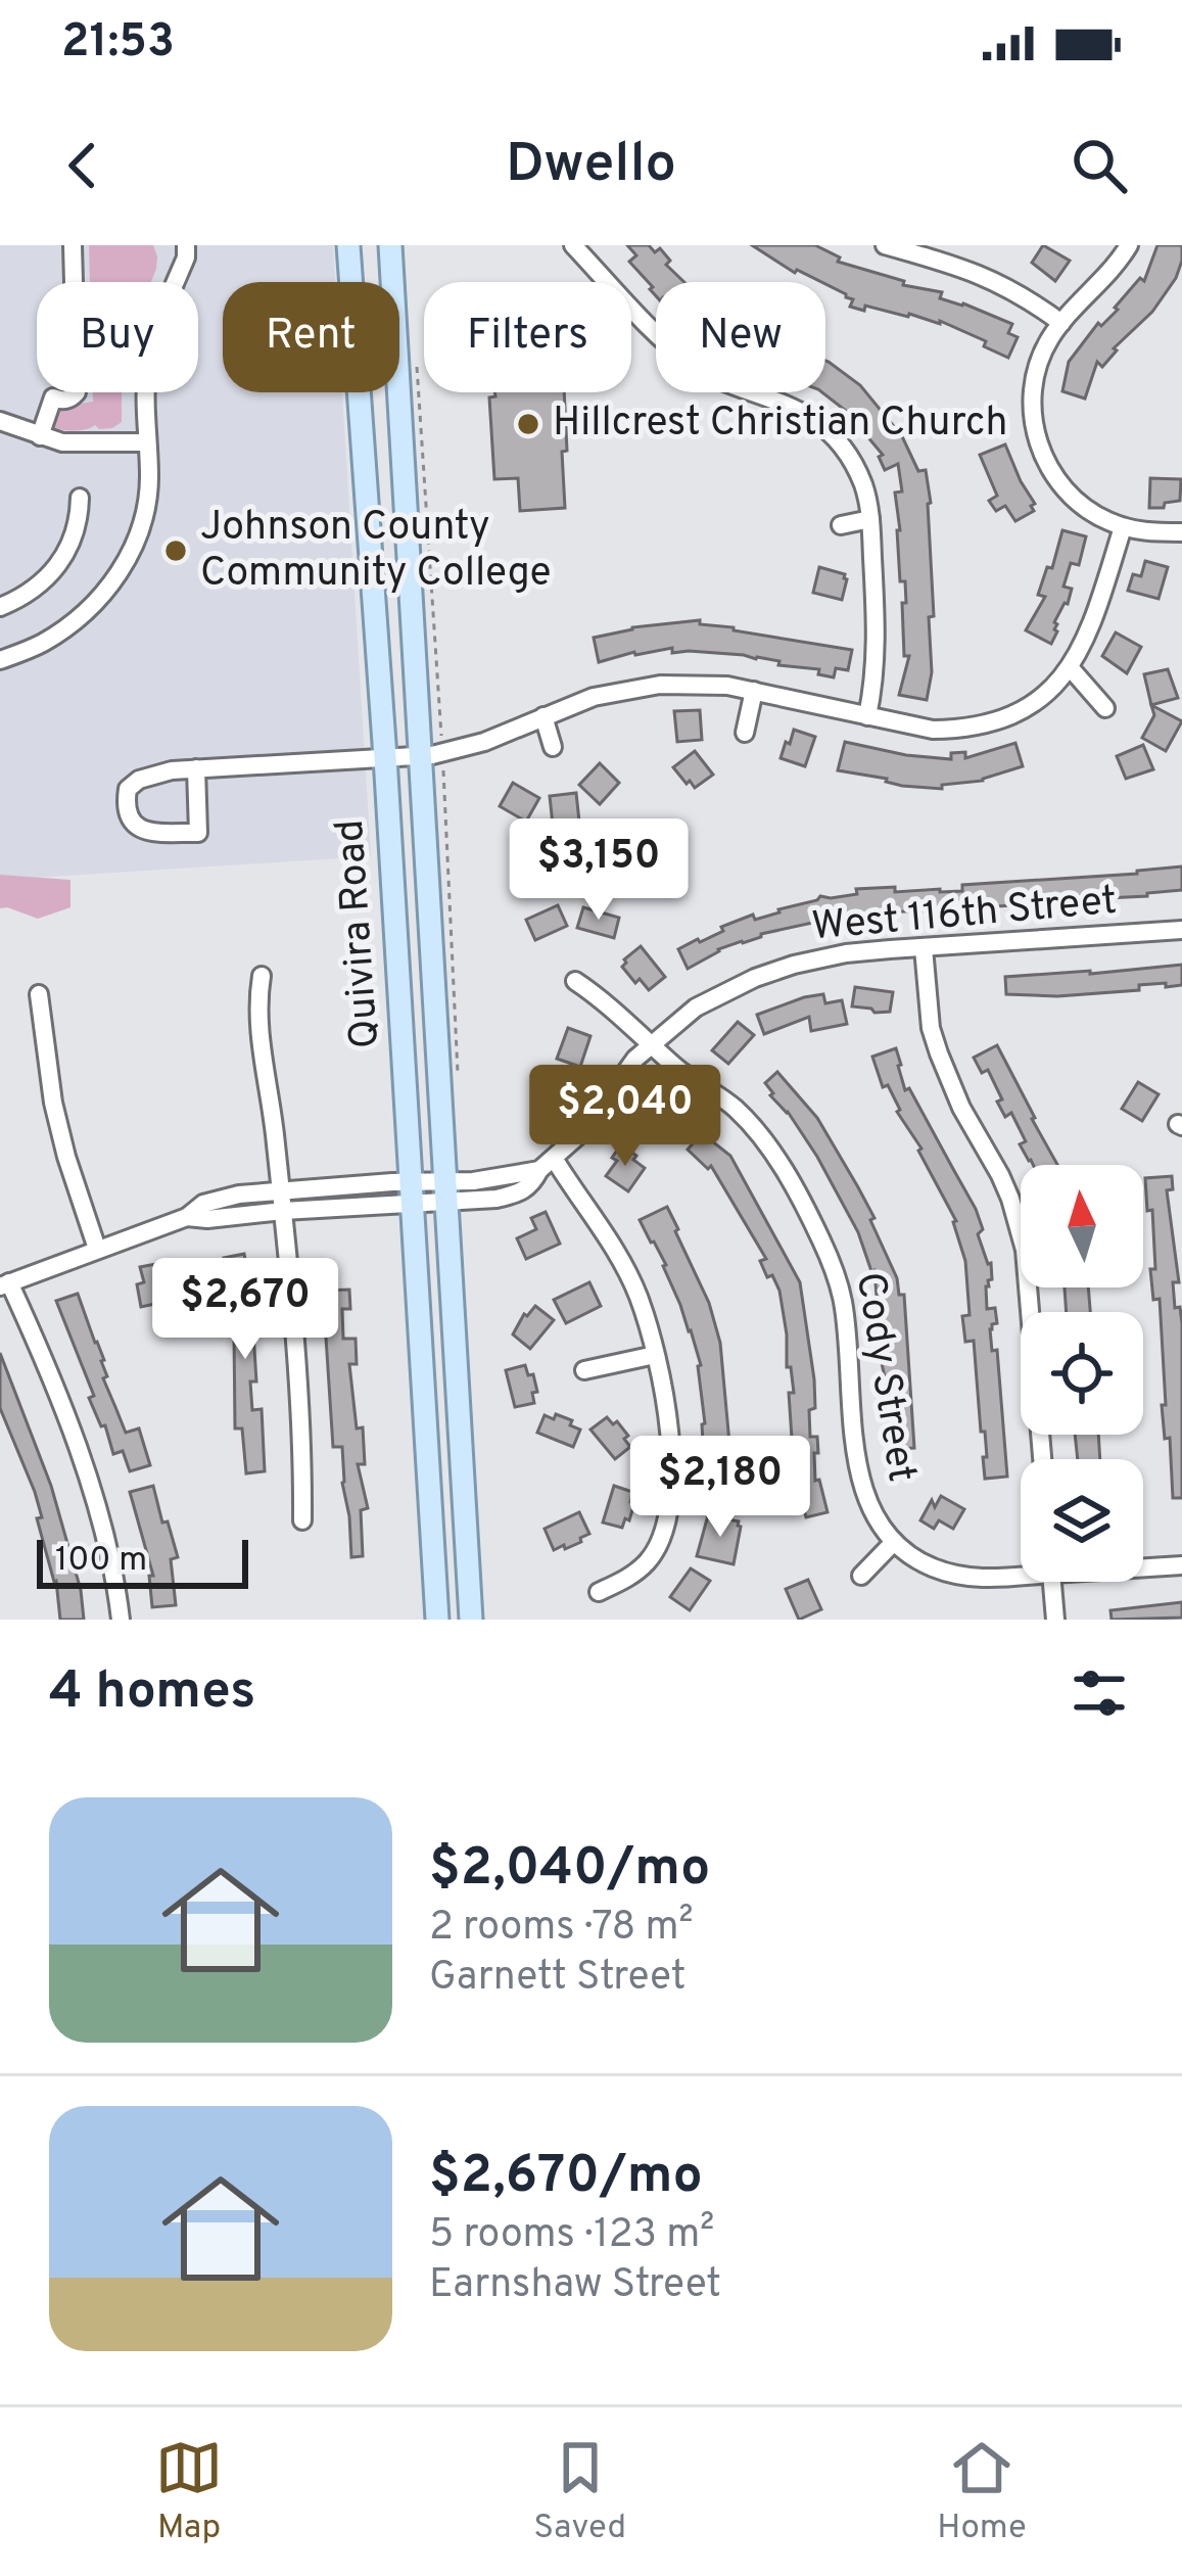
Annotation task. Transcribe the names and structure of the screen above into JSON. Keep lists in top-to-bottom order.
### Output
{
  "streets": {
    "main road": ["Quivira Road"],
    "street": ["West 116th Street", "Cody Street"]
  },
  "crossings": [
    ["West 116th Street", "Cody Street"]
  ],
  "places": ["Hillcrest Christian Church", "Johnson County Community College"],
  "scale_bar": "100 m",
  "north": "top",
  "page": {
    "status": "21:53",
    "header": "Dwello",
    "chip": [
      "Buy",
      "Rent",
      "Filters",
      "New"
    ],
    "price": [
      "$3,150",
      "$2,040",
      "$2,670",
      "$2,180"
    ],
    "scale": "100 m",
    "heading": "4 homes",
    "list": [
      {
        "name": "$2,040/mo",
        "note": "2 rooms · 78 m² · Garnett Street"
      },
      {
        "name": "$2,670/mo",
        "note": "5 rooms · 123 m² · Earnshaw Street"
      }
    ],
    "tabs": ["Map", "Saved", "Home"]
  }
}
